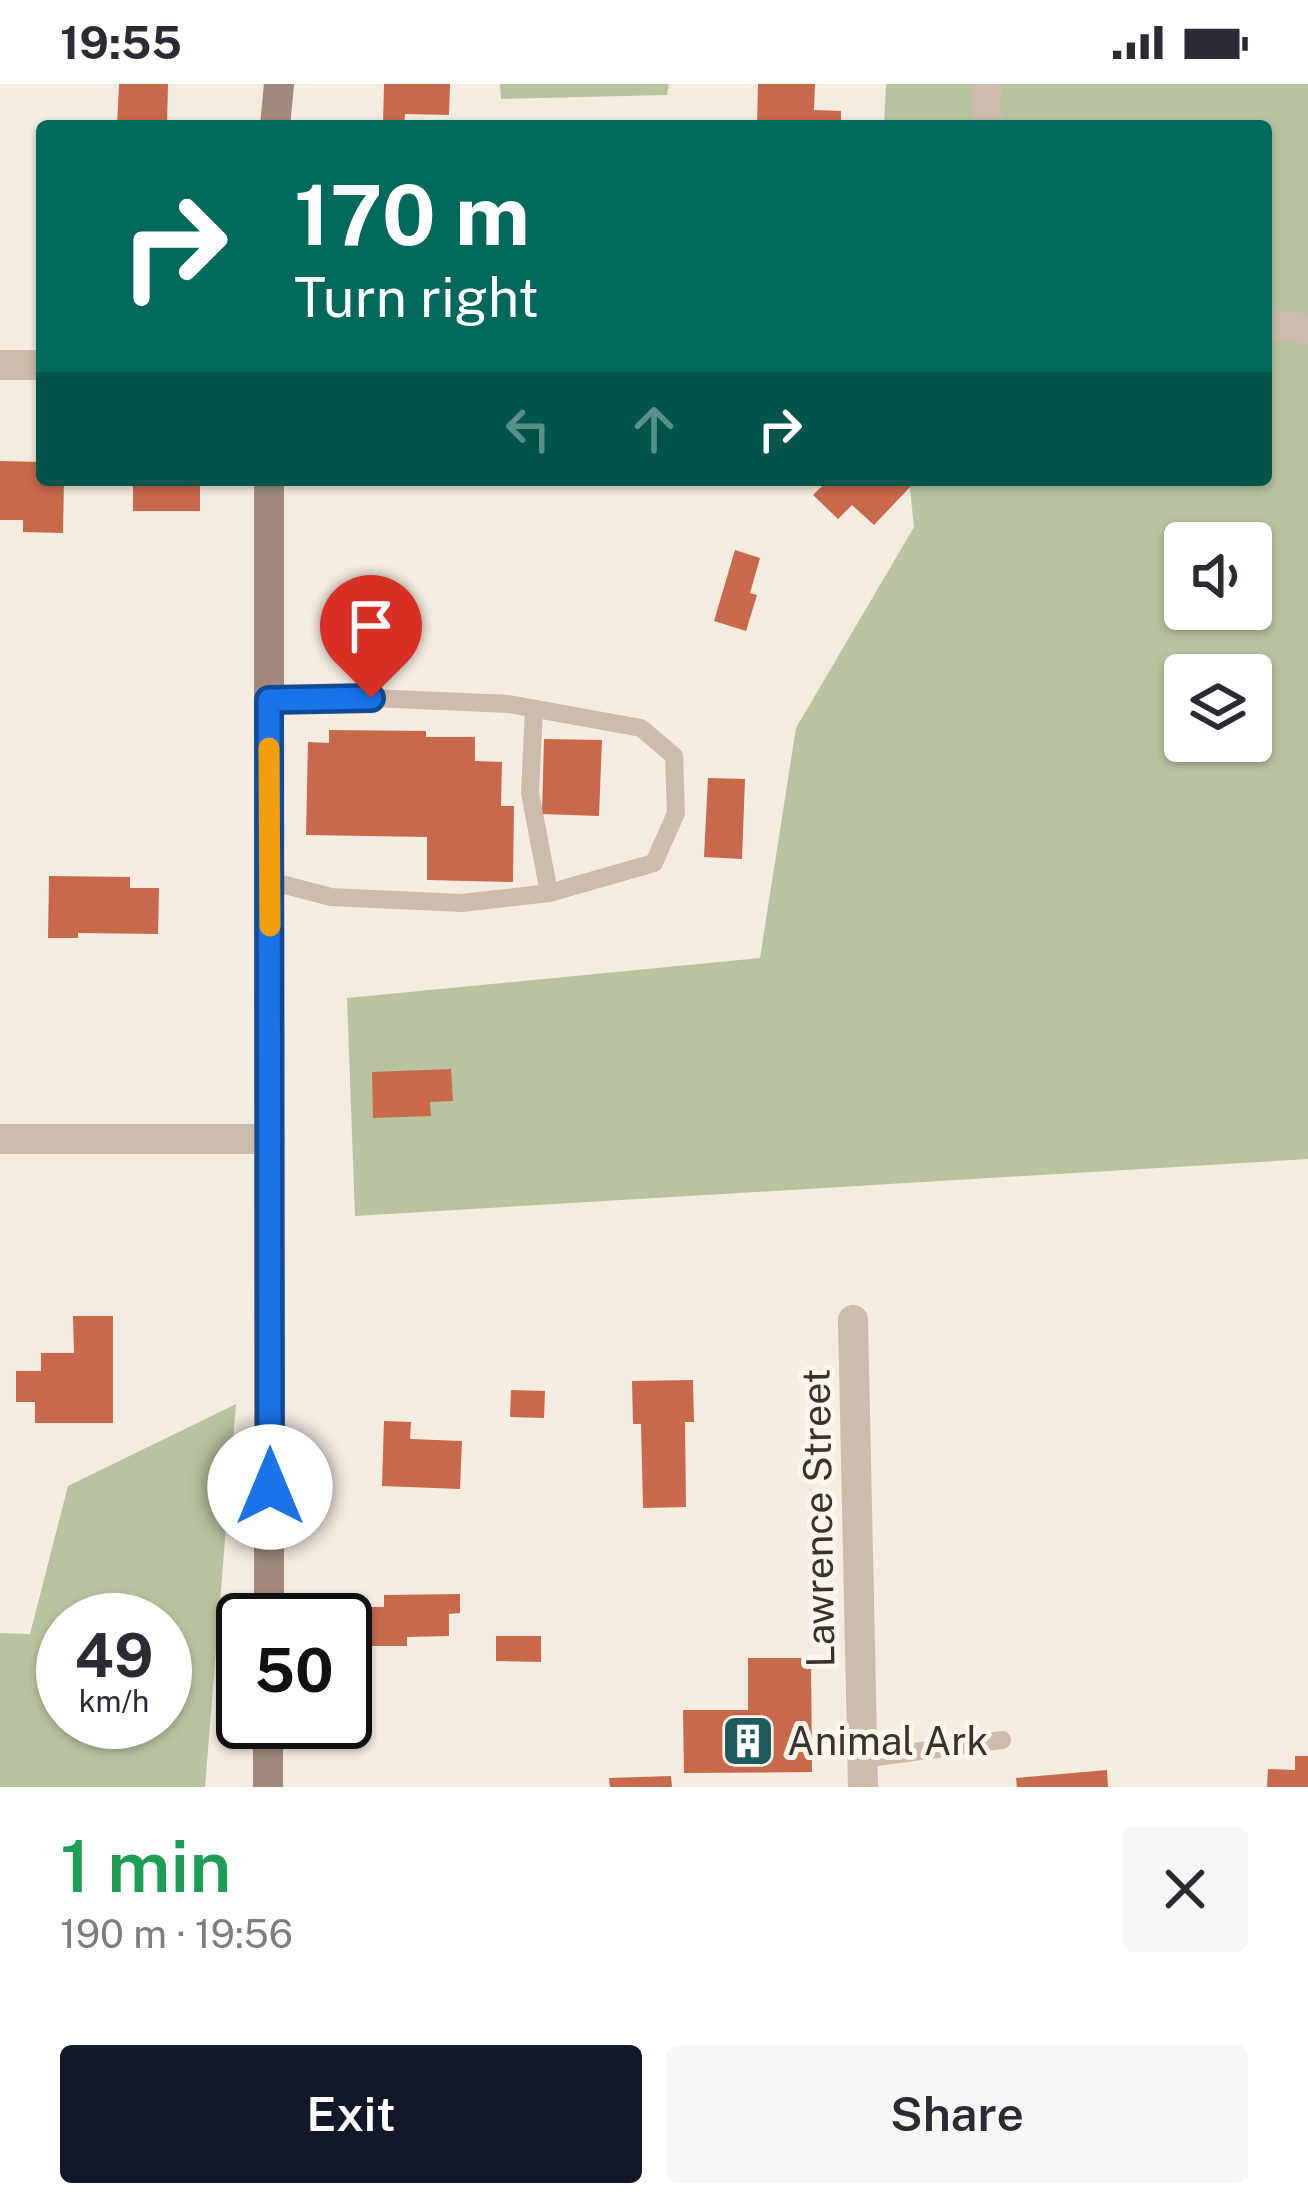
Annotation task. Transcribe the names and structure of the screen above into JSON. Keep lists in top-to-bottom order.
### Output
{
  "streets": {
    "street": ["Lawrence Street"]
  },
  "places": {
    "building": ["Animal Ark"]
  },
  "page": {
    "status": "19:55",
    "turn": ["170 m", "Turn right"],
    "speed": "49 km/h",
    "limit": "50",
    "heading": ["1 min", "190 m · 19:56"],
    "buttons": ["Exit", "Share"]
  }
}
